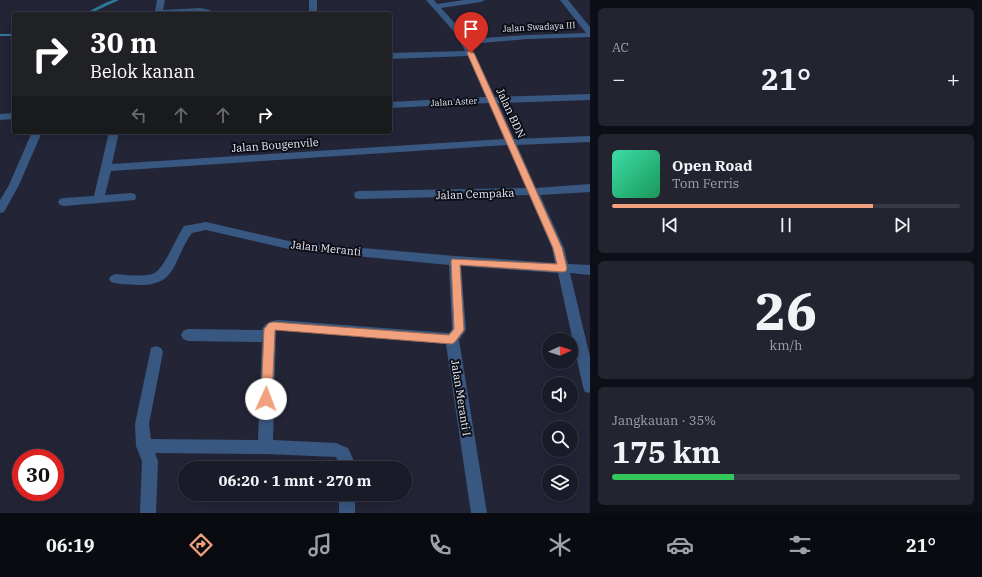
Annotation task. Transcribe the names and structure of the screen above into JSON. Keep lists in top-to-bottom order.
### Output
{
  "streets": {
    "street": [
      "Jalan Swadaya III",
      "Jalan Aster",
      "Jalan BDN",
      "Jalan Bougenvile",
      "Jalan Cempaka",
      "Jalan Meranti",
      "Jalan Meranti I"
    ]
  },
  "crossings": [
    ["Jalan Swadaya III", "Jalan BDN"],
    ["Jalan Aster", "Jalan BDN"],
    ["Jalan BDN", "Jalan Bougenvile"],
    ["Jalan BDN", "Jalan Cempaka"],
    ["Jalan BDN", "Jalan Meranti"],
    ["Jalan Meranti", "Jalan Meranti I"]
  ],
  "north": "right",
  "page": {
    "tile": [
      "AC",
      ["26", "km/h"],
      ["Jangkauan · 35%", "175 km"]
    ],
    "turn": ["30 m", "Belok kanan"],
    "heat": ["−", "21°", "+"],
    "song": ["Open Road", "Tom Ferris"],
    "limit": "30",
    "trip": "06:20 · 1 mnt · 270 m",
    "tabs": ["06:19", "21°"]
  }
}
